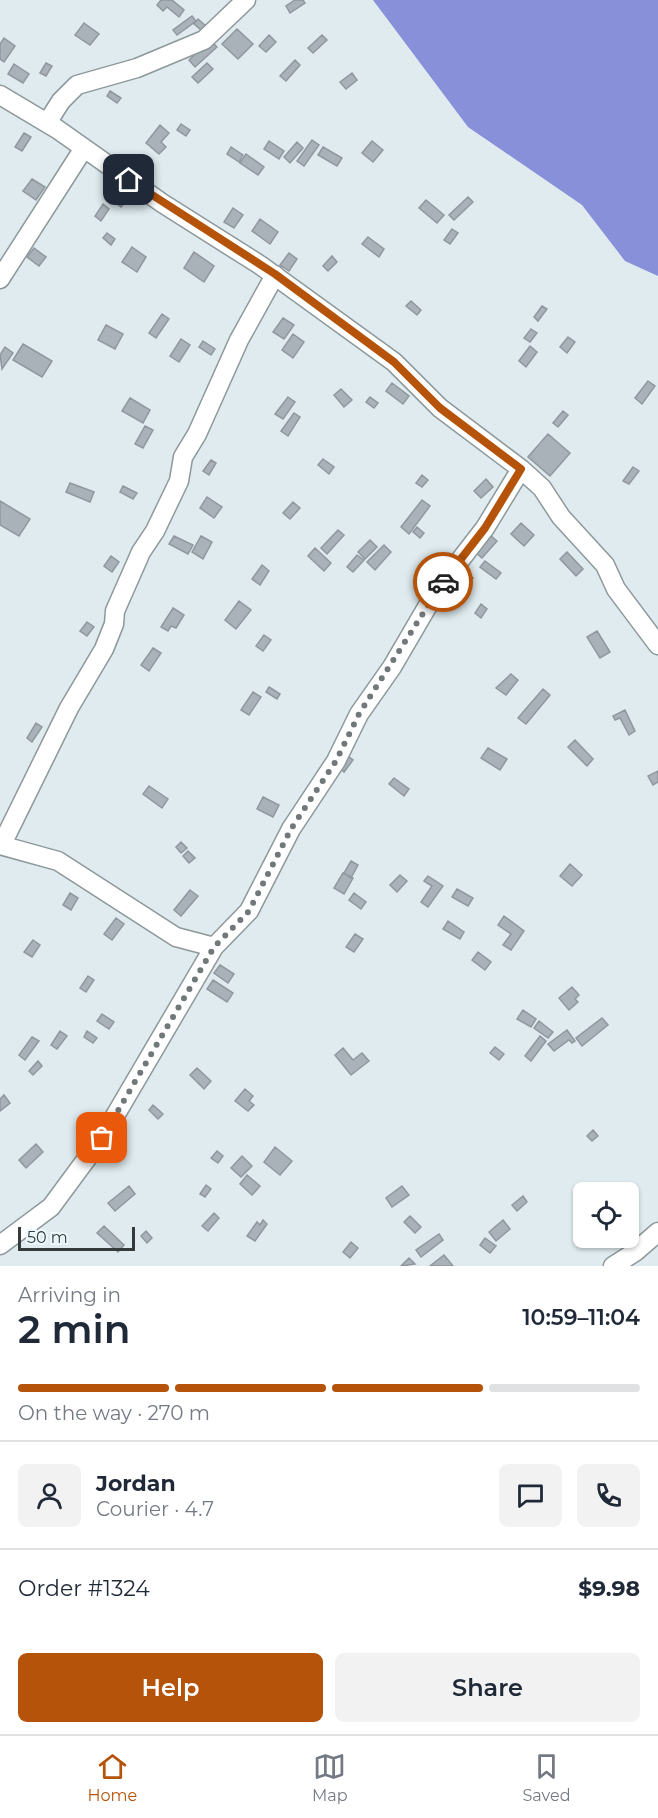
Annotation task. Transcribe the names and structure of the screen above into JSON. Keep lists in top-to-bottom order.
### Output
{
  "scale_bar": "50 m",
  "page": {
    "scale": "50 m",
    "heading": ["2 min", "Arriving in", "10:59–11:04"],
    "panel": [
      "Jordan",
      "Courier · 4.7",
      "Order #1324",
      "$9.98"
    ],
    "bar": "On the way · 270 m",
    "buttons": ["Help", "Share"],
    "tabs": ["Home", "Map", "Saved"]
  }
}
